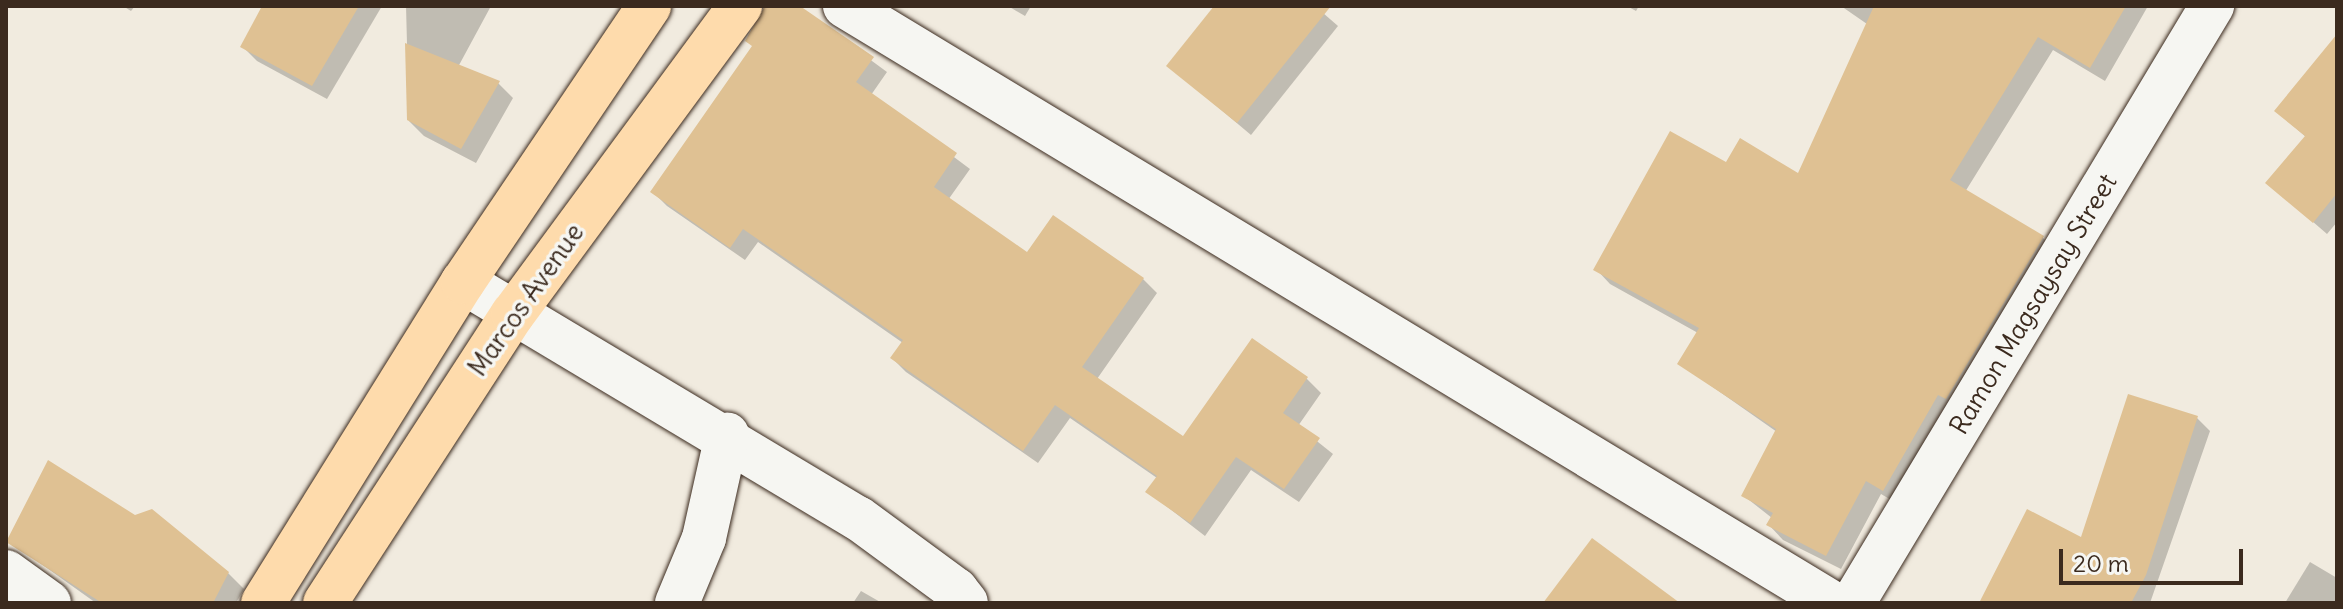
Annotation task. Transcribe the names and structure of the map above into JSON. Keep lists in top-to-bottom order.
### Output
{
  "streets": {
    "main road": ["Marcos Avenue"],
    "street": ["Ramon Magsaysay Street"]
  },
  "scale_bar": "20 m"
}
